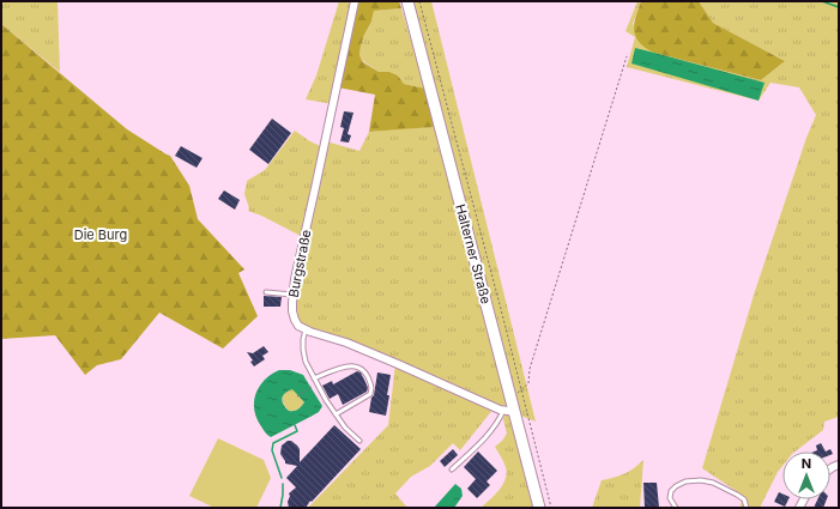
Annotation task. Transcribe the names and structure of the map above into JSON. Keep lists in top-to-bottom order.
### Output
{
  "streets": {
    "main road": ["Halterner Straße"],
    "street": ["Burgstraße"]
  },
  "parks": ["Die Burg"],
  "north": "top"
}
